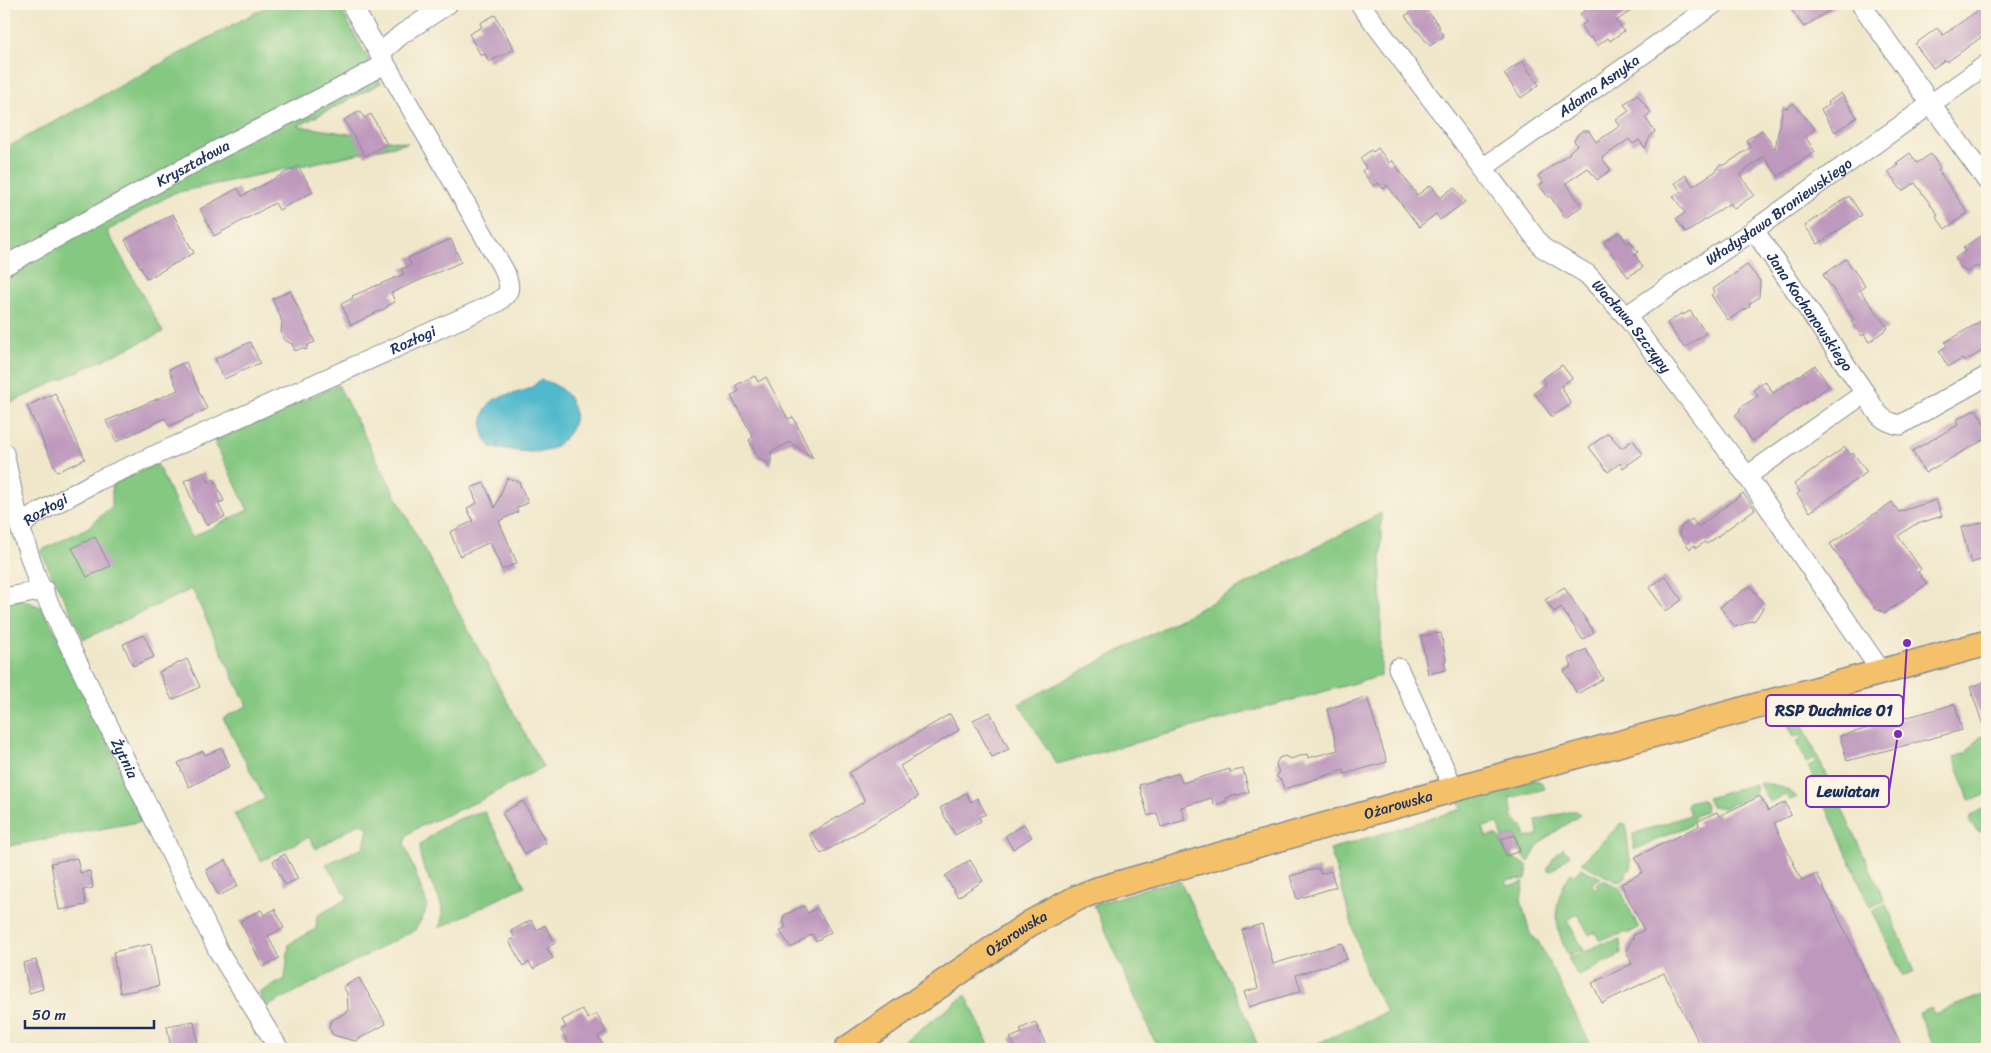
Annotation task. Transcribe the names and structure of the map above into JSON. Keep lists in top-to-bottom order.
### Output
{
  "streets": {
    "main road": ["Ożarowska"],
    "street": [
      "Adama Asnyka",
      "Kryształowa",
      "Władysława Broniewskiego",
      "Jana Kochanowskiego",
      "Wacława Szczypy",
      "Rozłogi",
      "Żytnia"
    ]
  },
  "crossings": [
    ["Adama Asnyka", "Wacława Szczypy"],
    ["Kryształowa", "Rozłogi"],
    ["Władysława Broniewskiego", "Jana Kochanowskiego"],
    ["Władysława Broniewskiego", "Wacława Szczypy"],
    ["Wacława Szczypy", "Ożarowska"],
    ["Rozłogi", "Żytnia"]
  ],
  "places": ["RSP Duchnice 01", "Lewiatan"],
  "scale_bar": "50 m"
}
